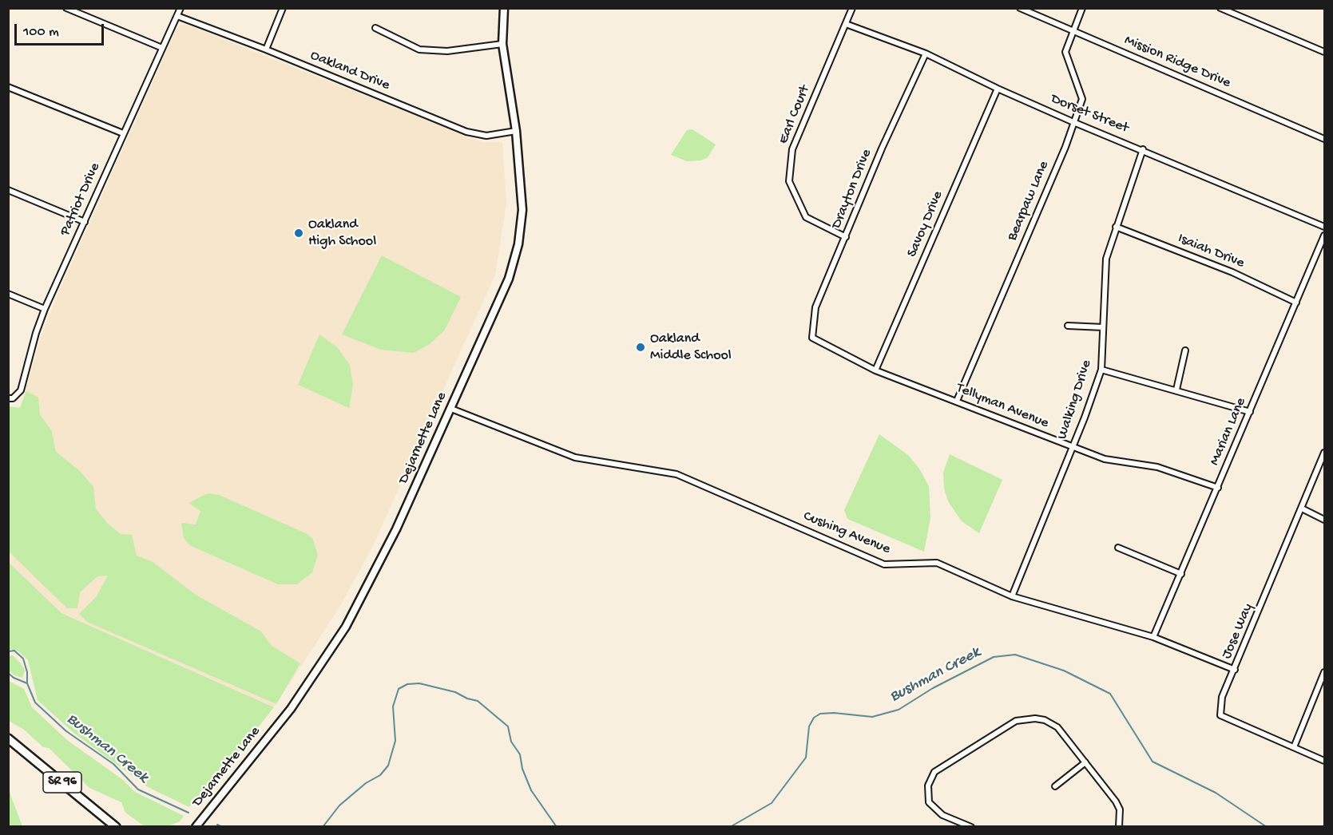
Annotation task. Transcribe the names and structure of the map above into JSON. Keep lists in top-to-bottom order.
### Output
{
  "streets": {
    "main road": ["Dejarnette Lane", "SR 96"],
    "street": [
      "Mission Ridge Drive",
      "Oakland Drive",
      "Dorset Street",
      "Earl Court",
      "Drayton Drive",
      "Patriot Drive",
      "Bearpaw Lane",
      "Savoy Drive",
      "Isaiah Drive",
      "Walking Drive",
      "Tellyman Avenue",
      "Marian Lane",
      "Cushing Avenue",
      "Jose Way"
    ]
  },
  "crossings": [
    ["Mission Ridge Drive", "Bearpaw Lane"],
    ["Oakland Drive", "Patriot Drive"],
    ["Oakland Drive", "Dejarnette Lane"],
    ["Dorset Street", "Earl Court"],
    ["Dorset Street", "Drayton Drive"],
    ["Dorset Street", "Bearpaw Lane"],
    ["Dorset Street", "Savoy Drive"],
    ["Dorset Street", "Walking Drive"],
    ["Earl Court", "Drayton Drive"],
    ["Drayton Drive", "Tellyman Avenue"],
    ["Bearpaw Lane", "Tellyman Avenue"],
    ["Savoy Drive", "Tellyman Avenue"],
    ["Isaiah Drive", "Walking Drive"],
    ["Isaiah Drive", "Marian Lane"],
    ["Walking Drive", "Tellyman Avenue"],
    ["Walking Drive", "Cushing Avenue"],
    ["Tellyman Avenue", "Marian Lane"],
    ["Marian Lane", "Cushing Avenue"],
    ["Dejarnette Lane", "Cushing Avenue"],
    ["Cushing Avenue", "Jose Way"]
  ],
  "water": ["Bushman Creek"],
  "places": ["Oakland High School", "Oakland Middle School"],
  "scale_bar": "100 m"
}
